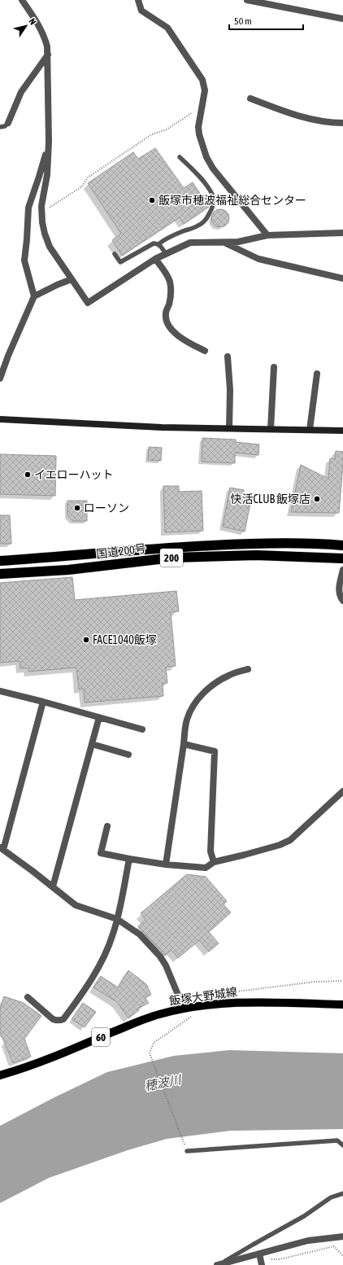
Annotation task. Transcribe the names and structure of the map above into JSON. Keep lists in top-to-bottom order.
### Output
{
  "streets": {
    "highway": ["国道200号", "200"],
    "main road": ["飯塚大野城線", "60"]
  },
  "water": ["穂波川"],
  "places": [
    "飯塚市穂波福祉総合センター",
    "イエローハット",
    "快活CLUB 飯塚店",
    "ローソン",
    "FACE1040飯塚"
  ],
  "scale_bar": "50 m",
  "north": "top right"
}
